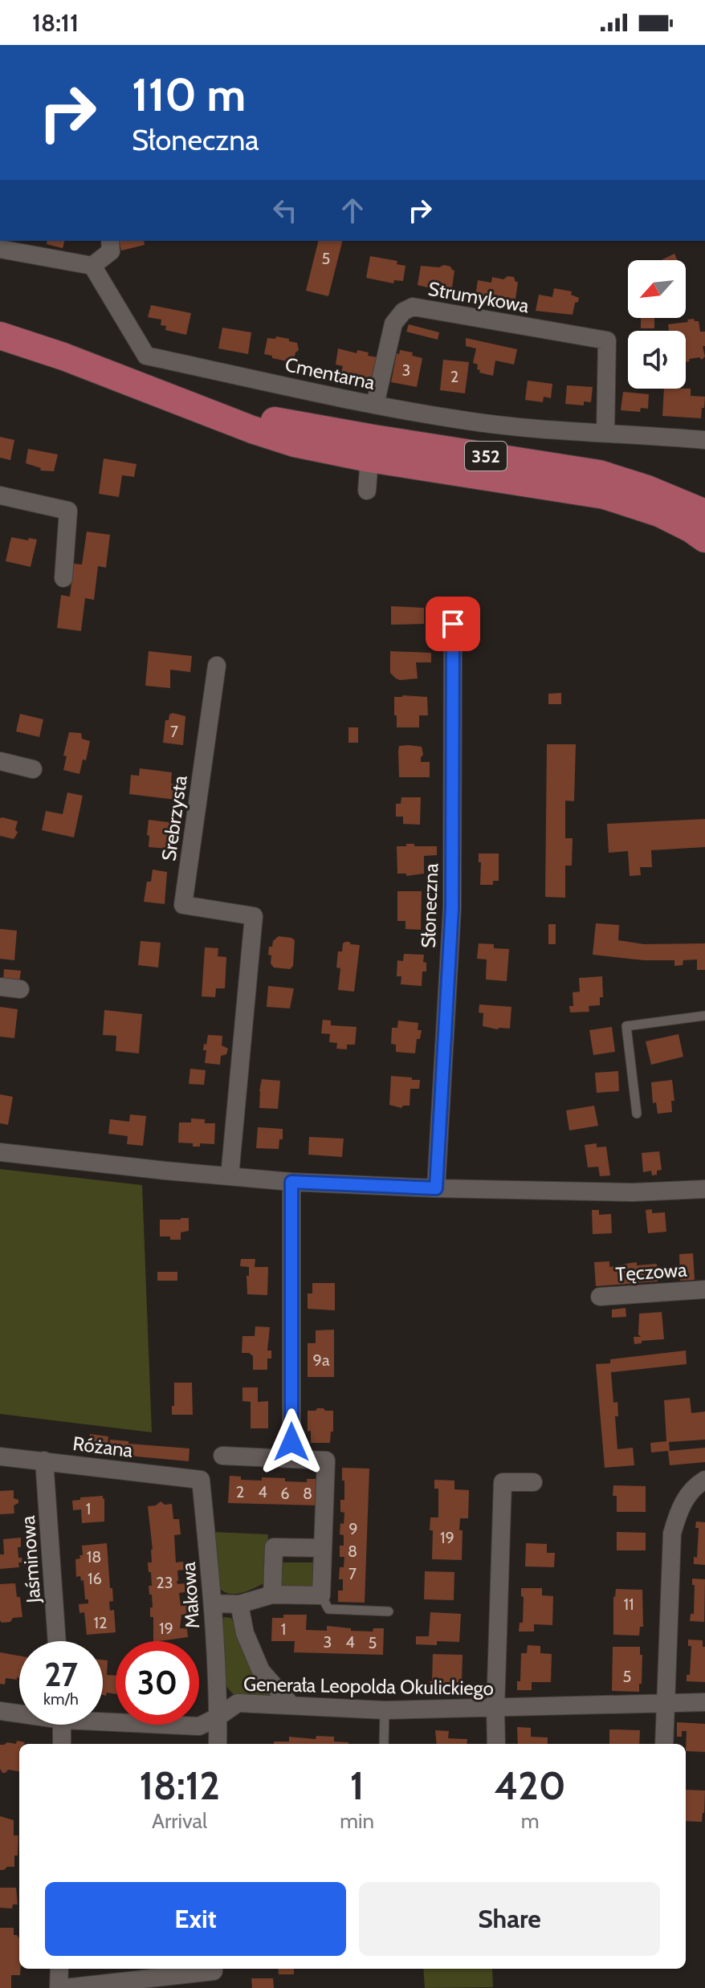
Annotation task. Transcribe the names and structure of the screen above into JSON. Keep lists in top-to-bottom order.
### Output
{
  "streets": {
    "main road": ["352"],
    "street": [
      "Strumykowa",
      "Cmentarna",
      "Srebrzysta",
      "Słoneczna",
      "Tęczowa",
      "Różana",
      "Jaśminowa",
      "Makowa",
      "Generała Leopolda Okulickiego"
    ]
  },
  "crossings": [
    ["Strumykowa", "Cmentarna"],
    ["Różana", "Jaśminowa"],
    ["Różana", "Makowa"],
    ["Makowa", "Generała Leopolda Okulickiego"]
  ],
  "house_numbers": [
    "5",
    "3",
    "2",
    "7",
    "9a",
    "2",
    "4",
    "6",
    "8",
    "1",
    "9",
    "19",
    "8",
    "18",
    "7",
    "16",
    "23",
    "11",
    "12",
    "19",
    "1",
    "3",
    "4",
    "5",
    "5"
  ],
  "north": "bottom left",
  "page": {
    "status": "18:11",
    "turn": ["110 m", "Słoneczna"],
    "speed": "27 km/h",
    "limit": "30",
    "eta": [
      "18:12",
      "Arrival",
      "1",
      "min",
      "420",
      "m"
    ],
    "buttons": ["Exit", "Share"]
  }
}
